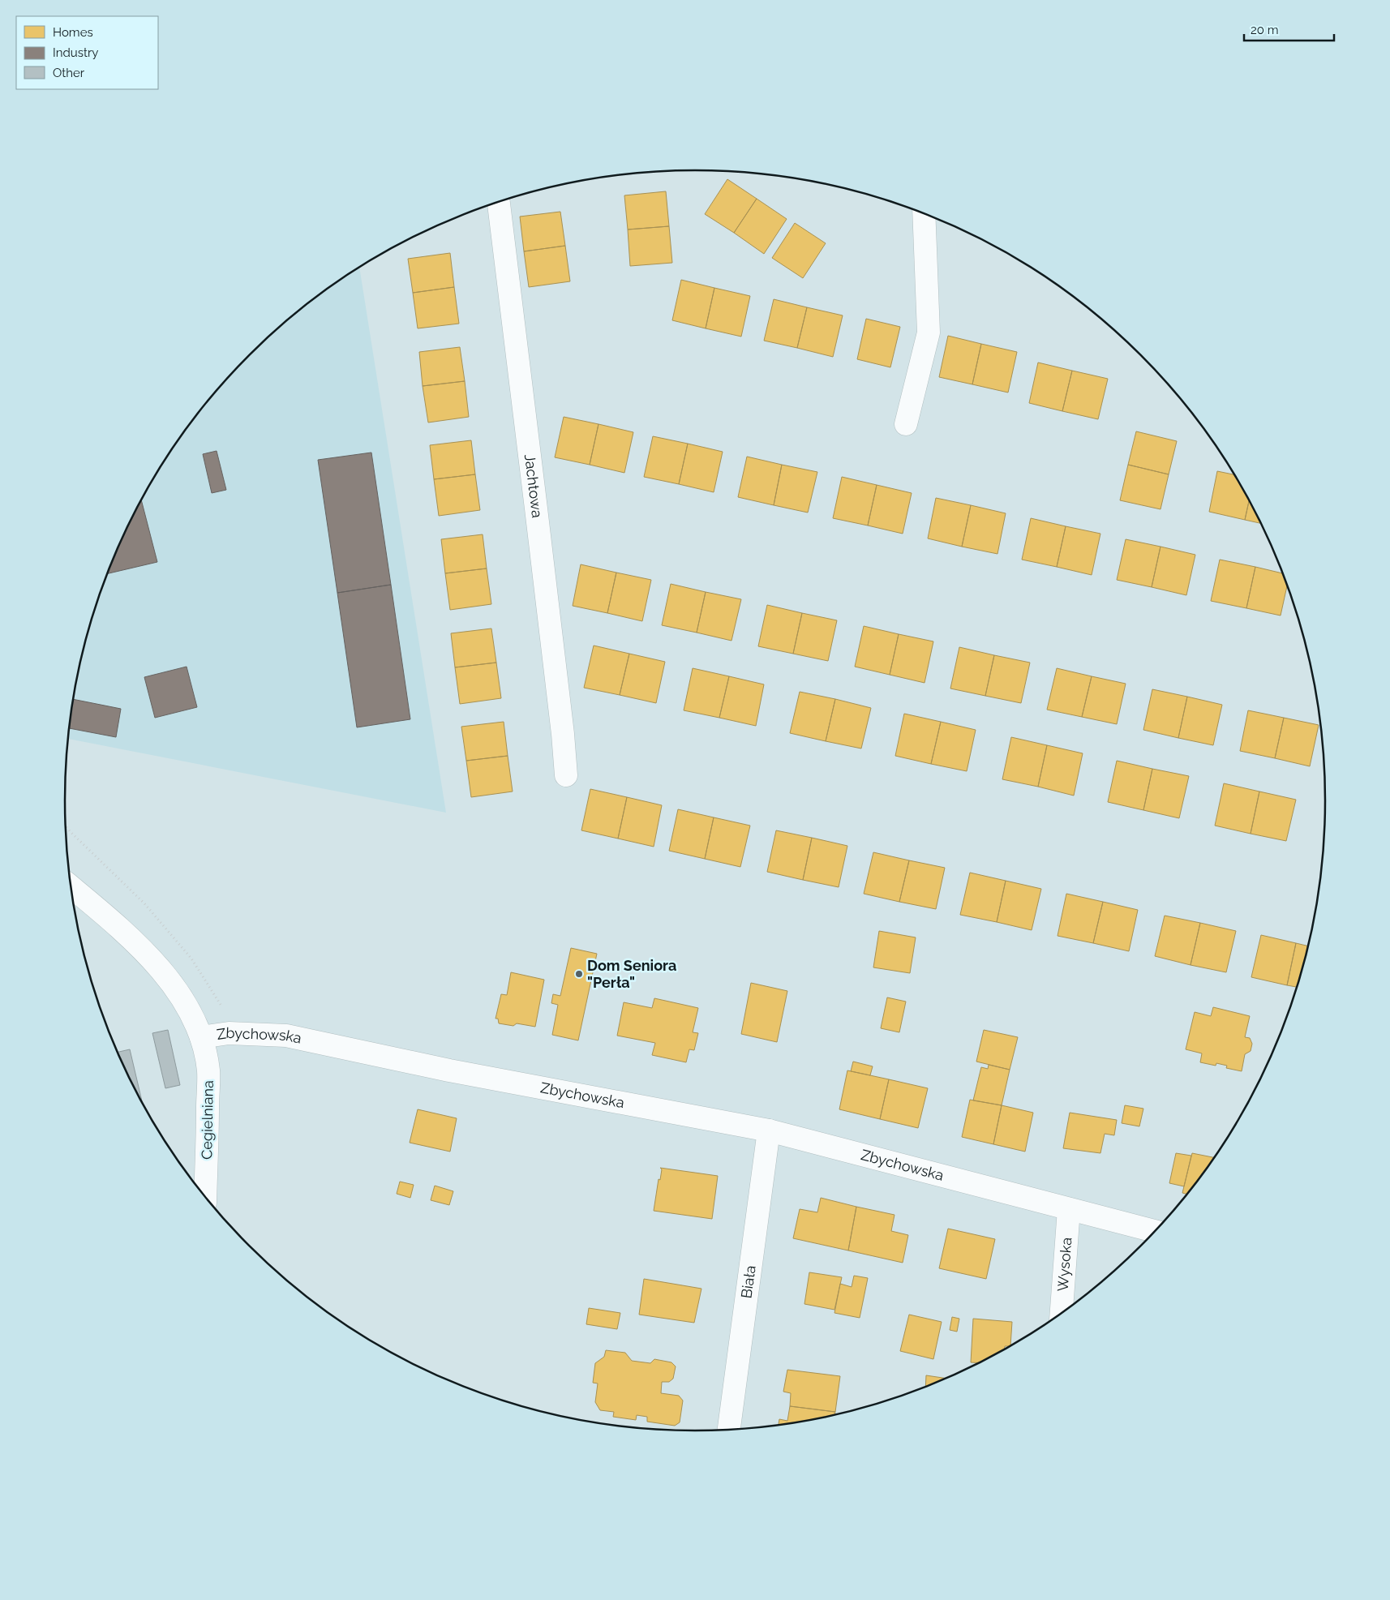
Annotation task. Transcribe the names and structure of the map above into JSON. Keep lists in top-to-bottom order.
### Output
{
  "streets": {
    "street": [
      "Jachtowa",
      "Zbychowska",
      "Cegielniana",
      "Wysoka",
      "Biała"
    ]
  },
  "crossings": [
    ["Zbychowska", "Cegielniana"],
    ["Zbychowska", "Wysoka"],
    ["Zbychowska", "Biała"]
  ],
  "places": ["Dom Seniora \"Perła\""],
  "legend": ["Homes", "Industry", "Other"],
  "scale_bar": "20 m"
}
